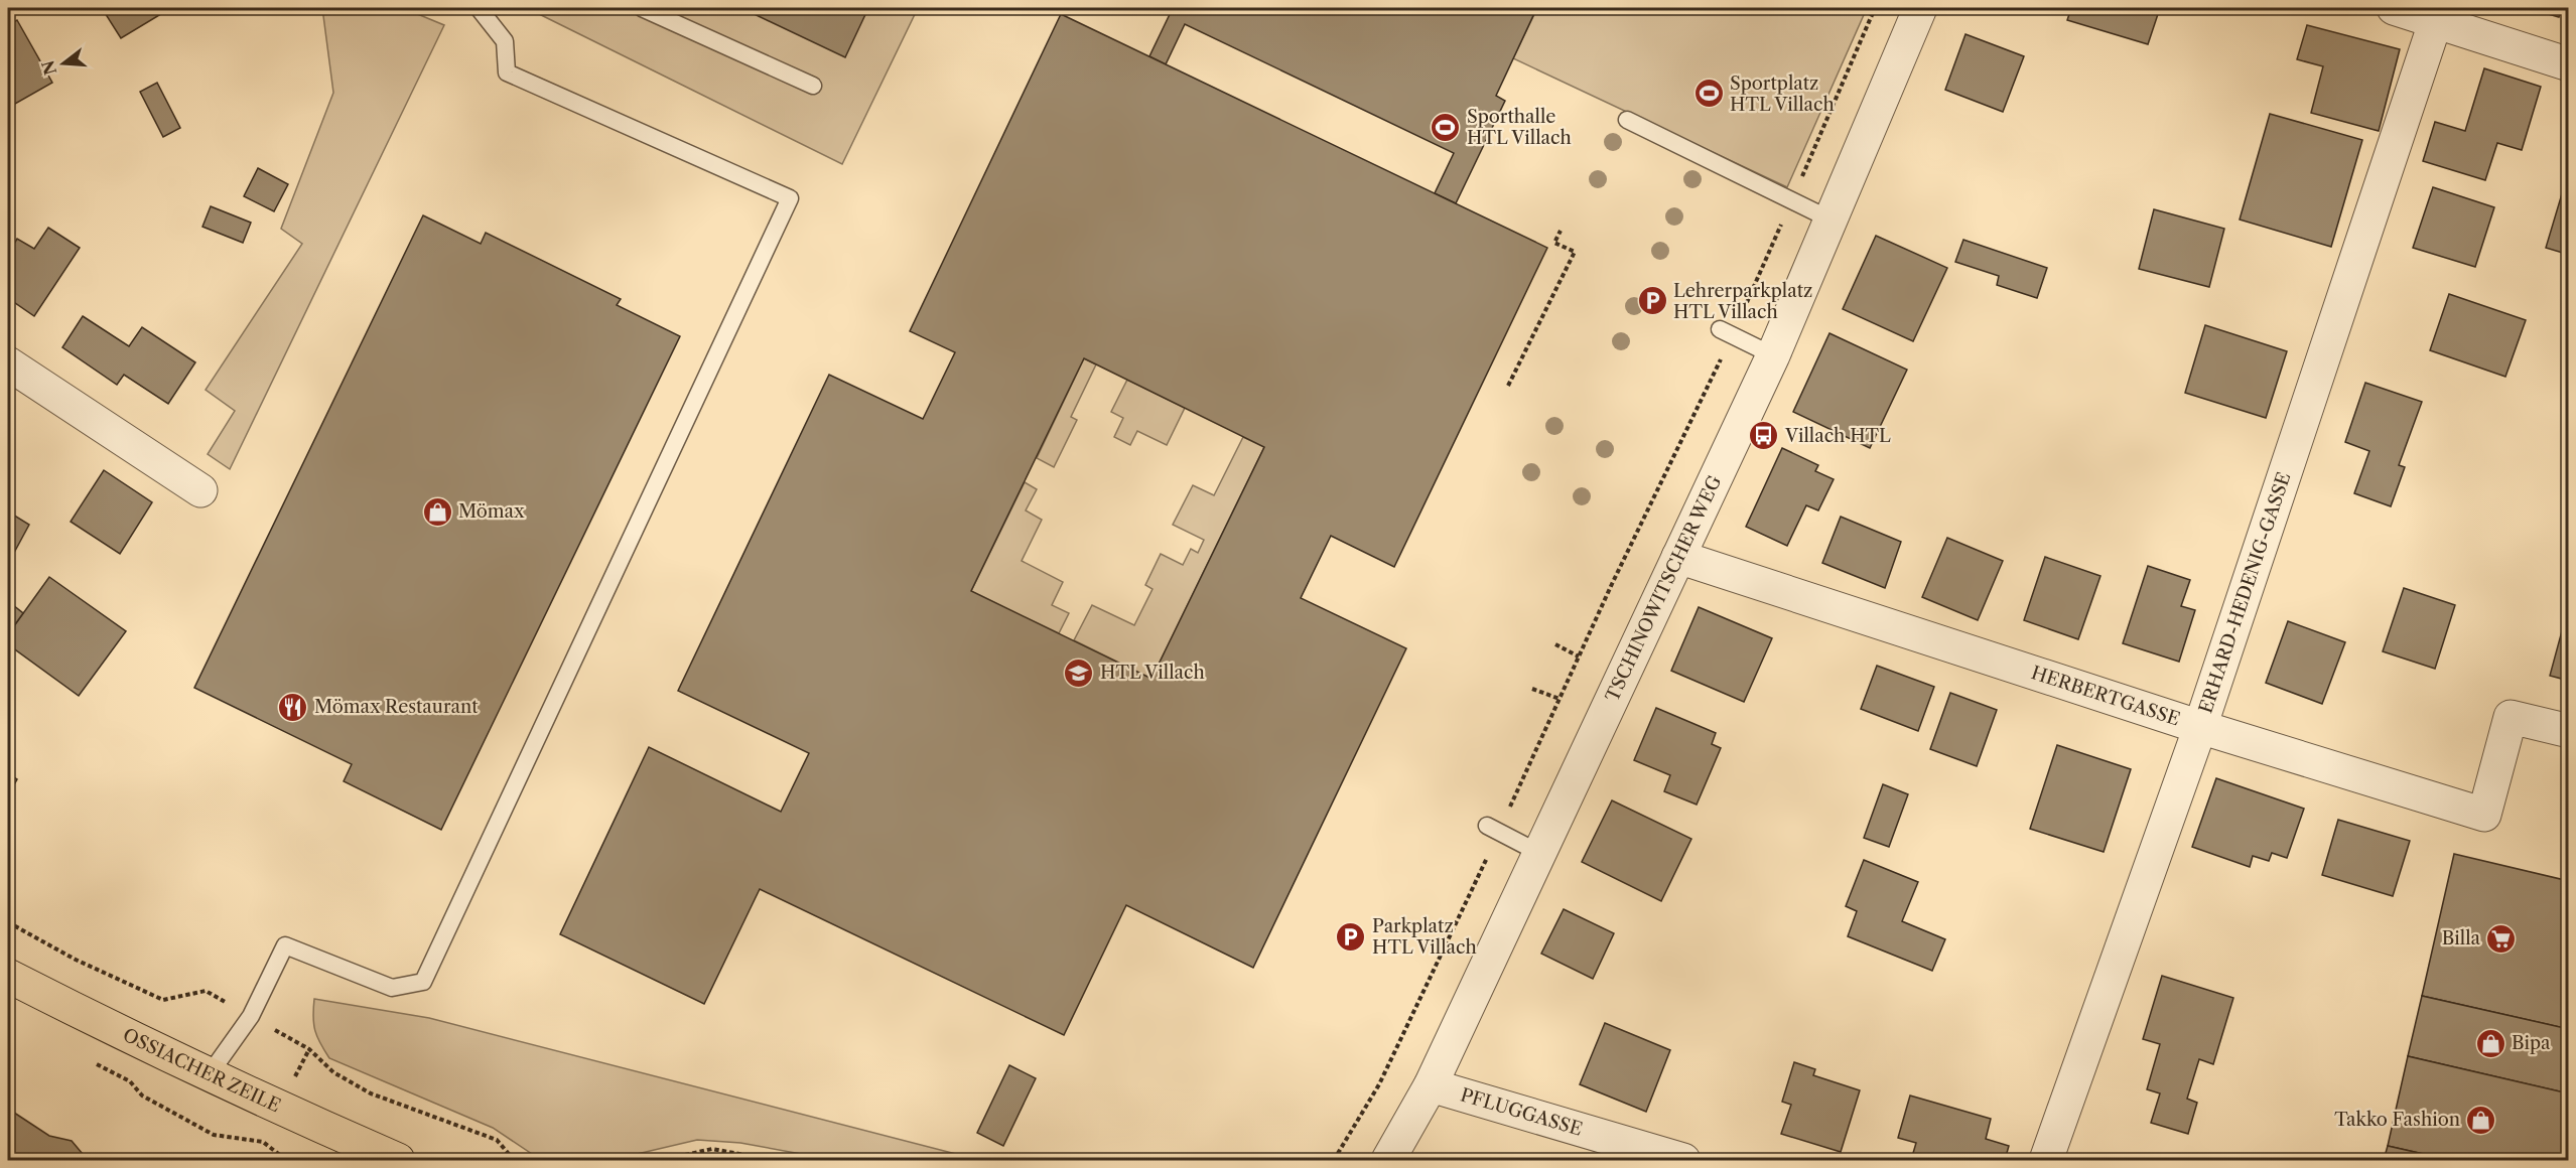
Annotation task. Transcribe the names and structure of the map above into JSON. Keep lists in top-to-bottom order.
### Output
{
  "streets": {
    "main road": ["OSSIACHER ZEILE"],
    "street": [
      "TSCHINOWITSCHER WEG",
      "ERHARD-HEDENIG-GASSE",
      "HERBERTGASSE",
      "PFLUGGASSE"
    ]
  },
  "crossings": [
    ["TSCHINOWITSCHER WEG", "HERBERTGASSE"],
    ["TSCHINOWITSCHER WEG", "PFLUGGASSE"],
    ["ERHARD-HEDENIG-GASSE", "HERBERTGASSE"]
  ],
  "places": {
    "sports": ["Sportplatz HTL Villach", "Sporthalle HTL Villach"],
    "parking": ["Lehrerparkplatz HTL Villach", "Parkplatz HTL Villach"],
    "bus stop": ["Villach HTL"],
    "shop": ["Mömax", "Bipa", "Takko Fashion"],
    "school or university": ["HTL Villach"],
    "restaurant": ["Mömax Restaurant"],
    "supermarket": ["Billa"]
  },
  "north": "left"
}
